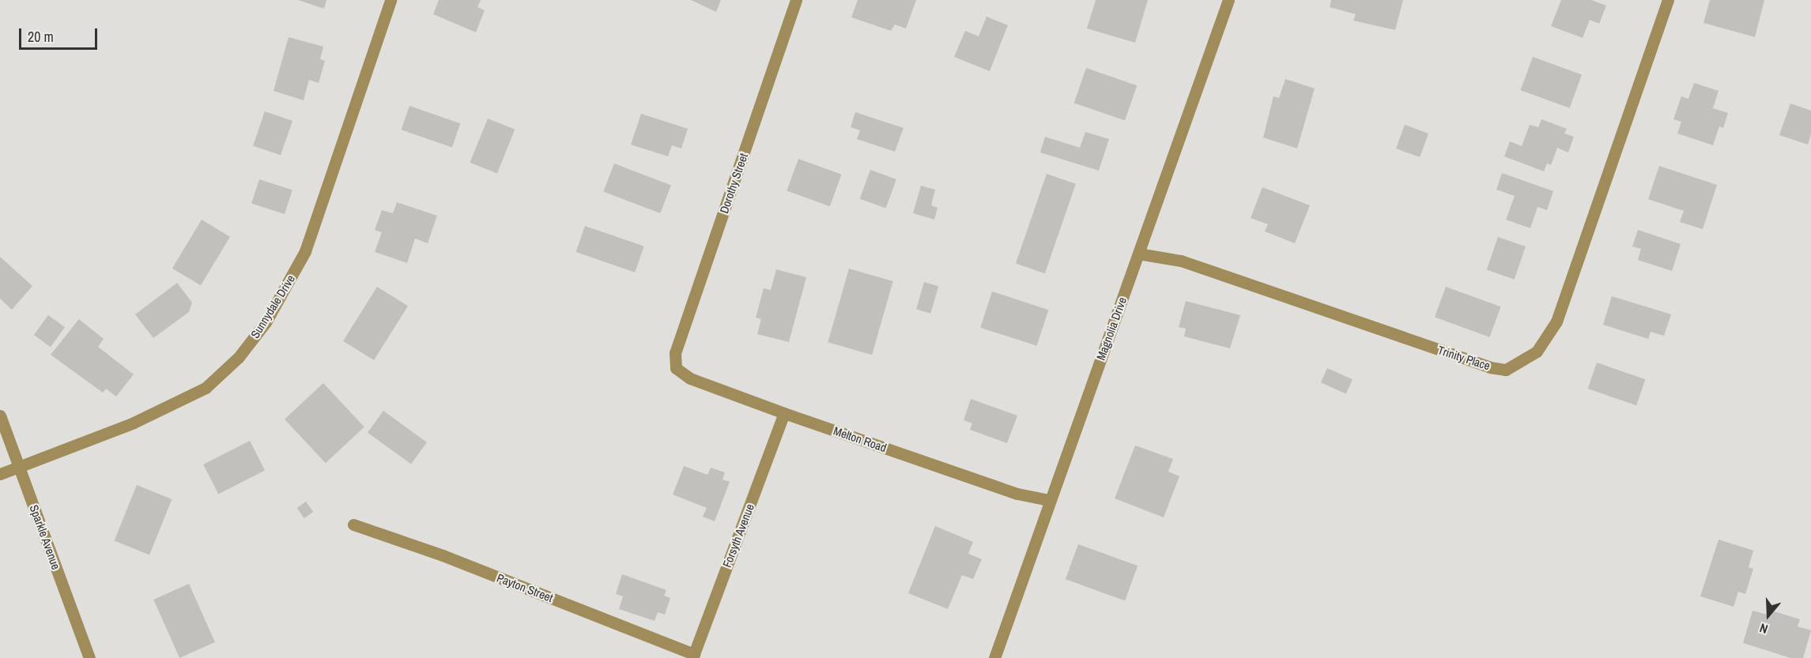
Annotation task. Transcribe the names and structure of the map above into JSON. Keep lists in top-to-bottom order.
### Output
{
  "streets": {
    "street": [
      "Dorothy Street",
      "Sunnydale Drive",
      "Magnolia Drive",
      "Trinity Place",
      "Melton Road",
      "Forsyth Avenue",
      "Sparkle Avenue",
      "Payton Street"
    ]
  },
  "crossings": [
    ["Dorothy Street", "Melton Road"],
    ["Sunnydale Drive", "Sparkle Avenue"],
    ["Magnolia Drive", "Trinity Place"],
    ["Magnolia Drive", "Melton Road"],
    ["Melton Road", "Forsyth Avenue"],
    ["Forsyth Avenue", "Payton Street"]
  ],
  "scale_bar": "20 m",
  "north": "bottom"
}
